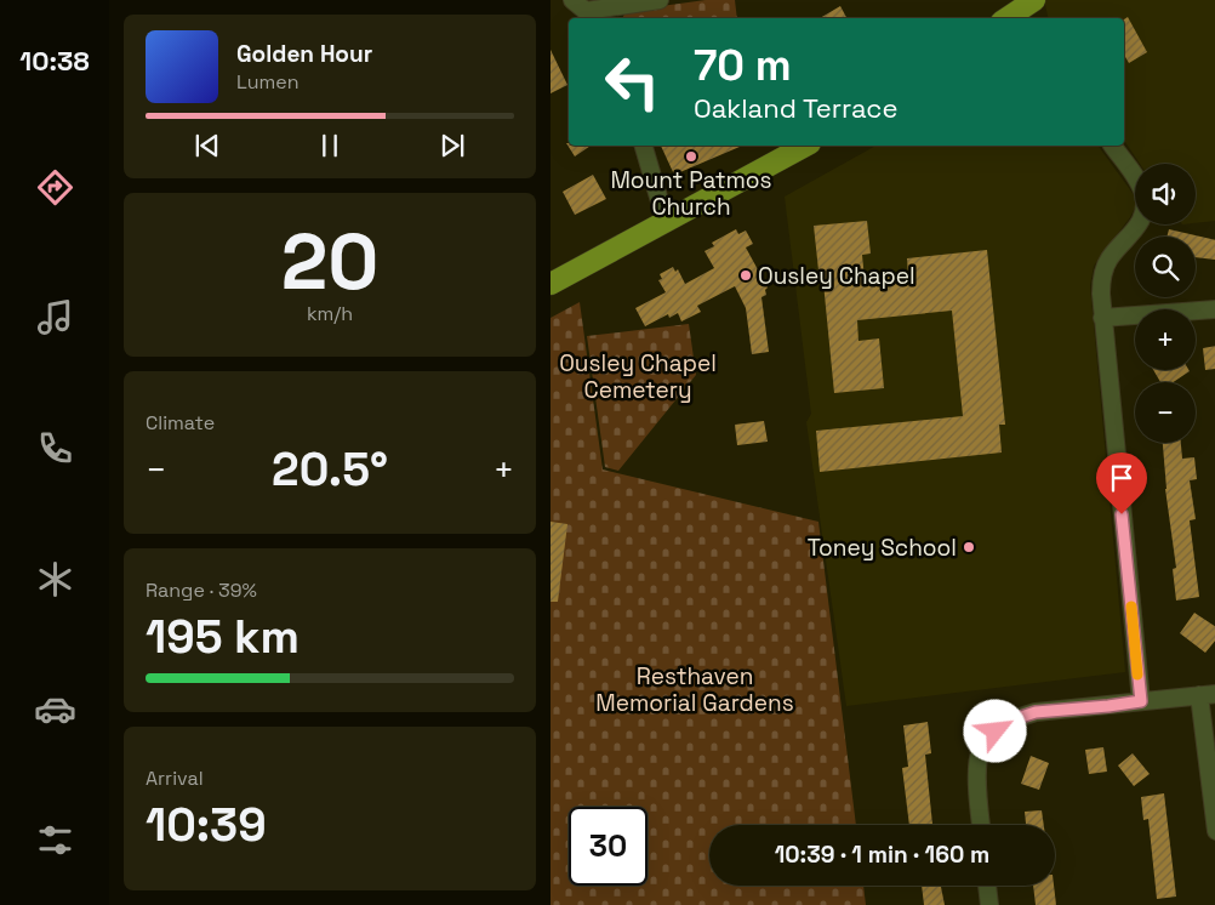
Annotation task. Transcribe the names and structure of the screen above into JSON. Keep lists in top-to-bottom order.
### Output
{
  "parks": ["Ousley Chapel Cemetery", "Resthaven Memorial Gardens"],
  "places": ["Mount Patmos Church", "Ousley Chapel", "Toney School"],
  "page": {
    "tabs": "10:38",
    "turn": ["70 m", "Oakland Terrace"],
    "song": ["Golden Hour", "Lumen"],
    "map_buttons": ["+", "−"],
    "tile": [
      ["20", "km/h"],
      "Climate",
      ["Range · 39%", "195 km"],
      ["Arrival", "10:39"]
    ],
    "heat": ["−", "20.5°", "+"],
    "limit": "30",
    "trip": "10:39 · 1 min · 160 m"
  }
}
